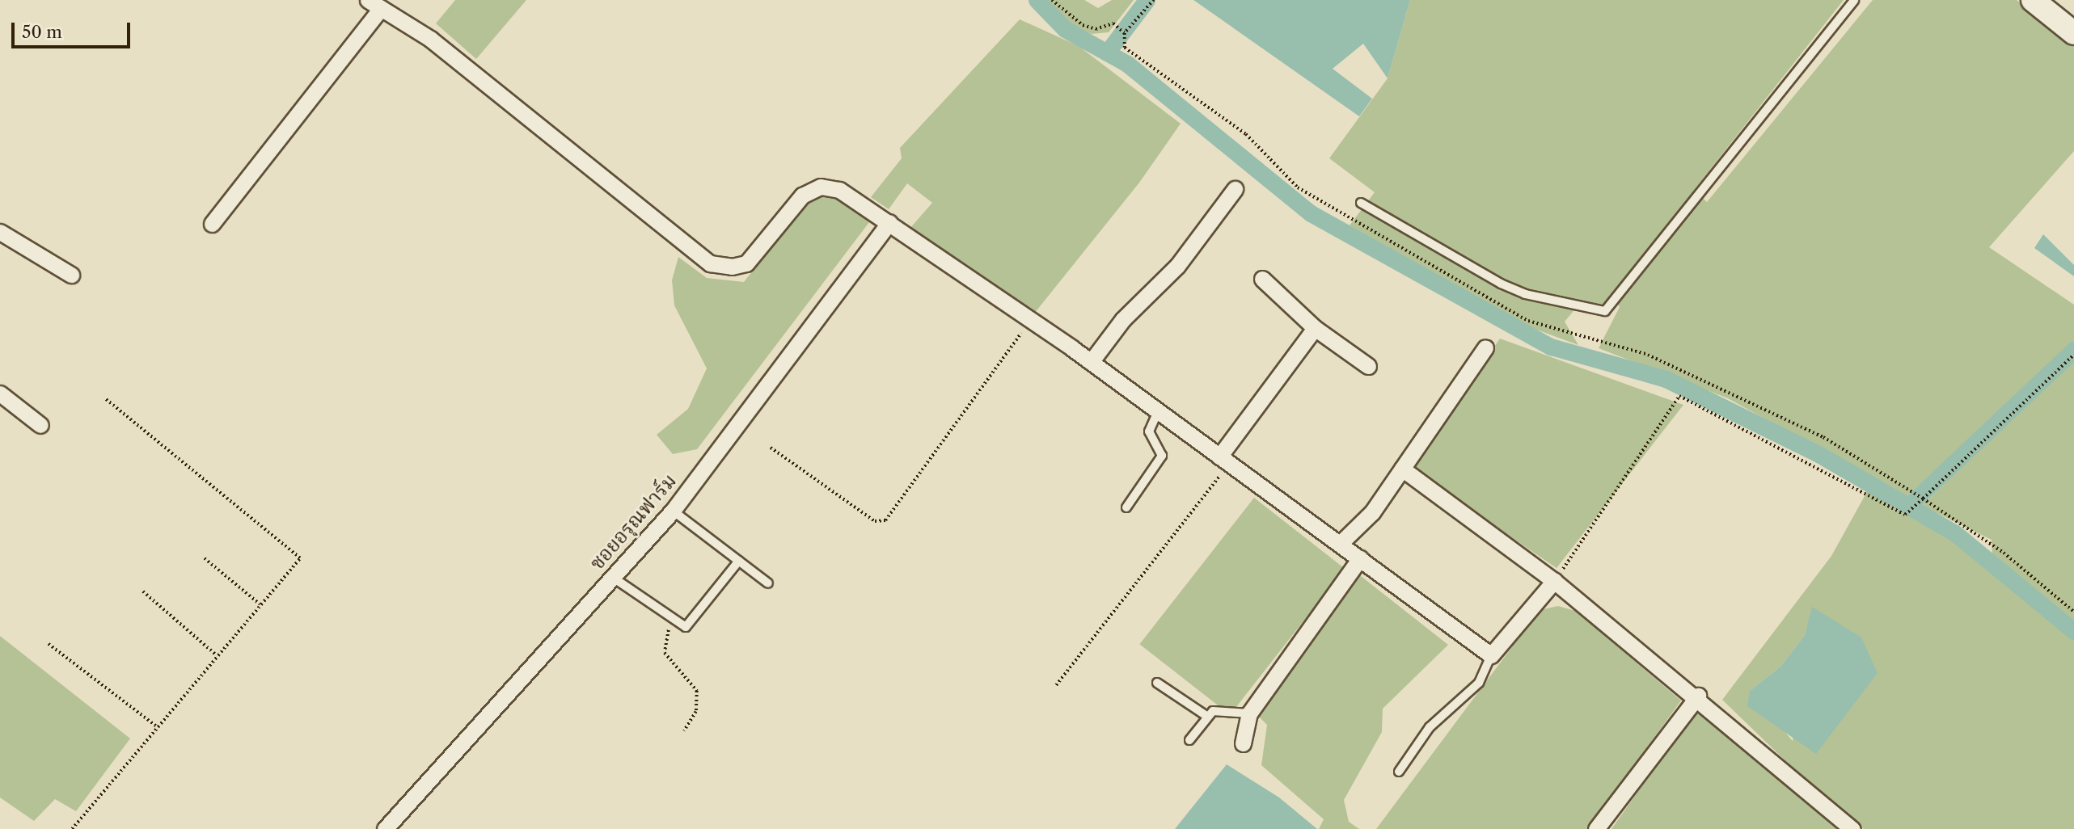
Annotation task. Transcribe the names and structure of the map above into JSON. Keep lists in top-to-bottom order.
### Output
{
  "streets": {
    "street": ["ซอยอรุณฟาร์ม"]
  },
  "scale_bar": "50 m"
}
